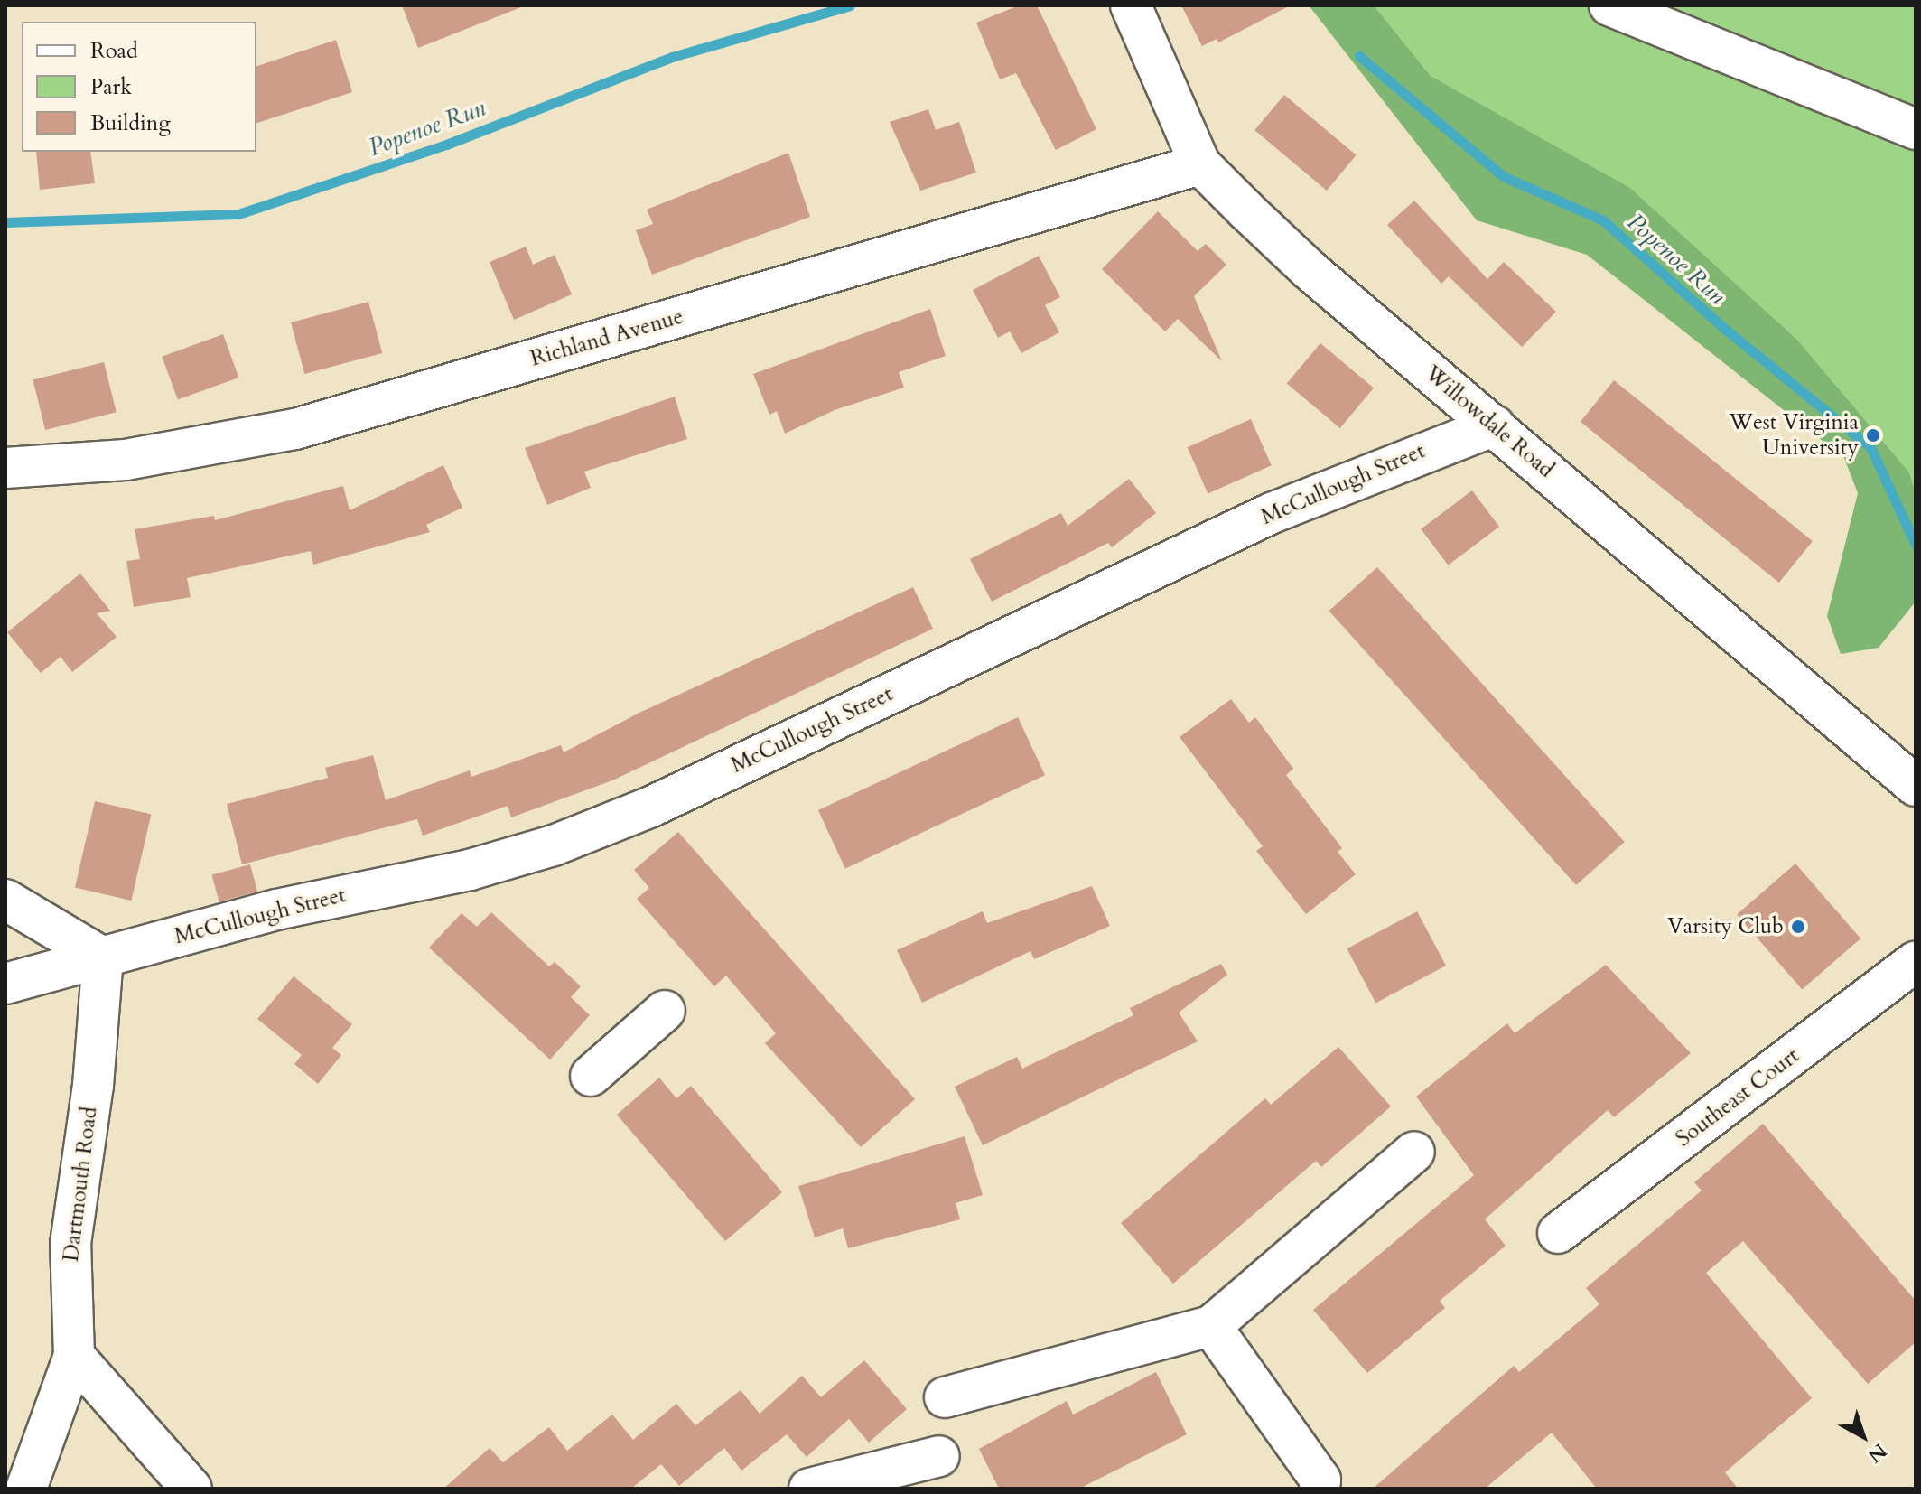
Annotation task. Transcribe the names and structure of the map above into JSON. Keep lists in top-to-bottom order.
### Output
{
  "streets": {
    "street": [
      "Richland Avenue",
      "Willowdale Road",
      "McCullough Street",
      "Southeast Court",
      "Dartmouth Road"
    ]
  },
  "crossings": [
    ["Richland Avenue", "Willowdale Road"],
    ["Willowdale Road", "McCullough Street"],
    ["McCullough Street", "Dartmouth Road"]
  ],
  "water": ["Popenoe Run"],
  "places": ["West Virginia University", "Varsity Club"],
  "legend": ["Road", "Park", "Building"],
  "north": "bottom right"
}
